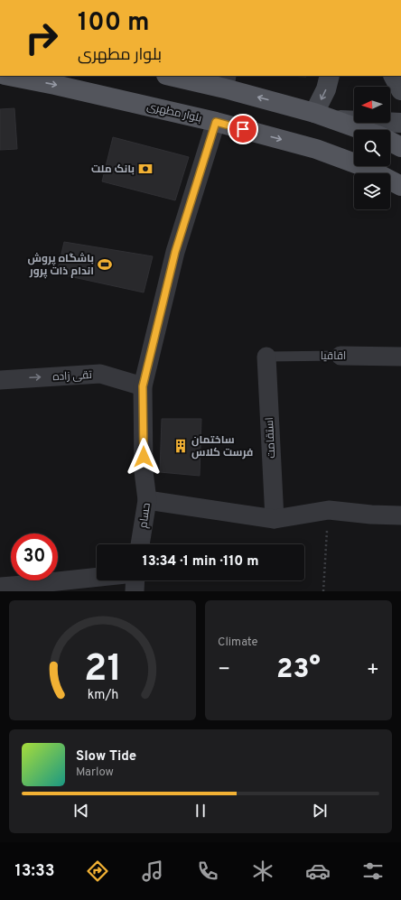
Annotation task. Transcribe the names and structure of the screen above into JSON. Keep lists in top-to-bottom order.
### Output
{
  "streets": {
    "main road": ["بلوار مطهری"],
    "street": [
      "اقاقیا",
      "تقی زاده",
      "استقامت",
      "حسام"
    ]
  },
  "crossings": [
    ["بلوار مطهری", "حسام"],
    ["اقاقیا", "استقامت"],
    ["تقی زاده", "حسام"]
  ],
  "one_way": ["تقی زاده"],
  "places": {
    "bank": ["بانک ملت"],
    "sports": ["باشگاه پروش اندام ذات پرور"],
    "building": ["ساختمان فرست کلاس"]
  },
  "north": "left",
  "page": {
    "turn": ["100 m", "بلوار مطهری"],
    "limit": "30",
    "trip": "13:34 · 1 min · 110 m",
    "tile": "Climate",
    "heat": ["−", "23°", "+"],
    "song": ["Slow Tide", "Marlow"],
    "tabs": "13:33",
    "gauge": ["21", "km/h"]
  }
}
